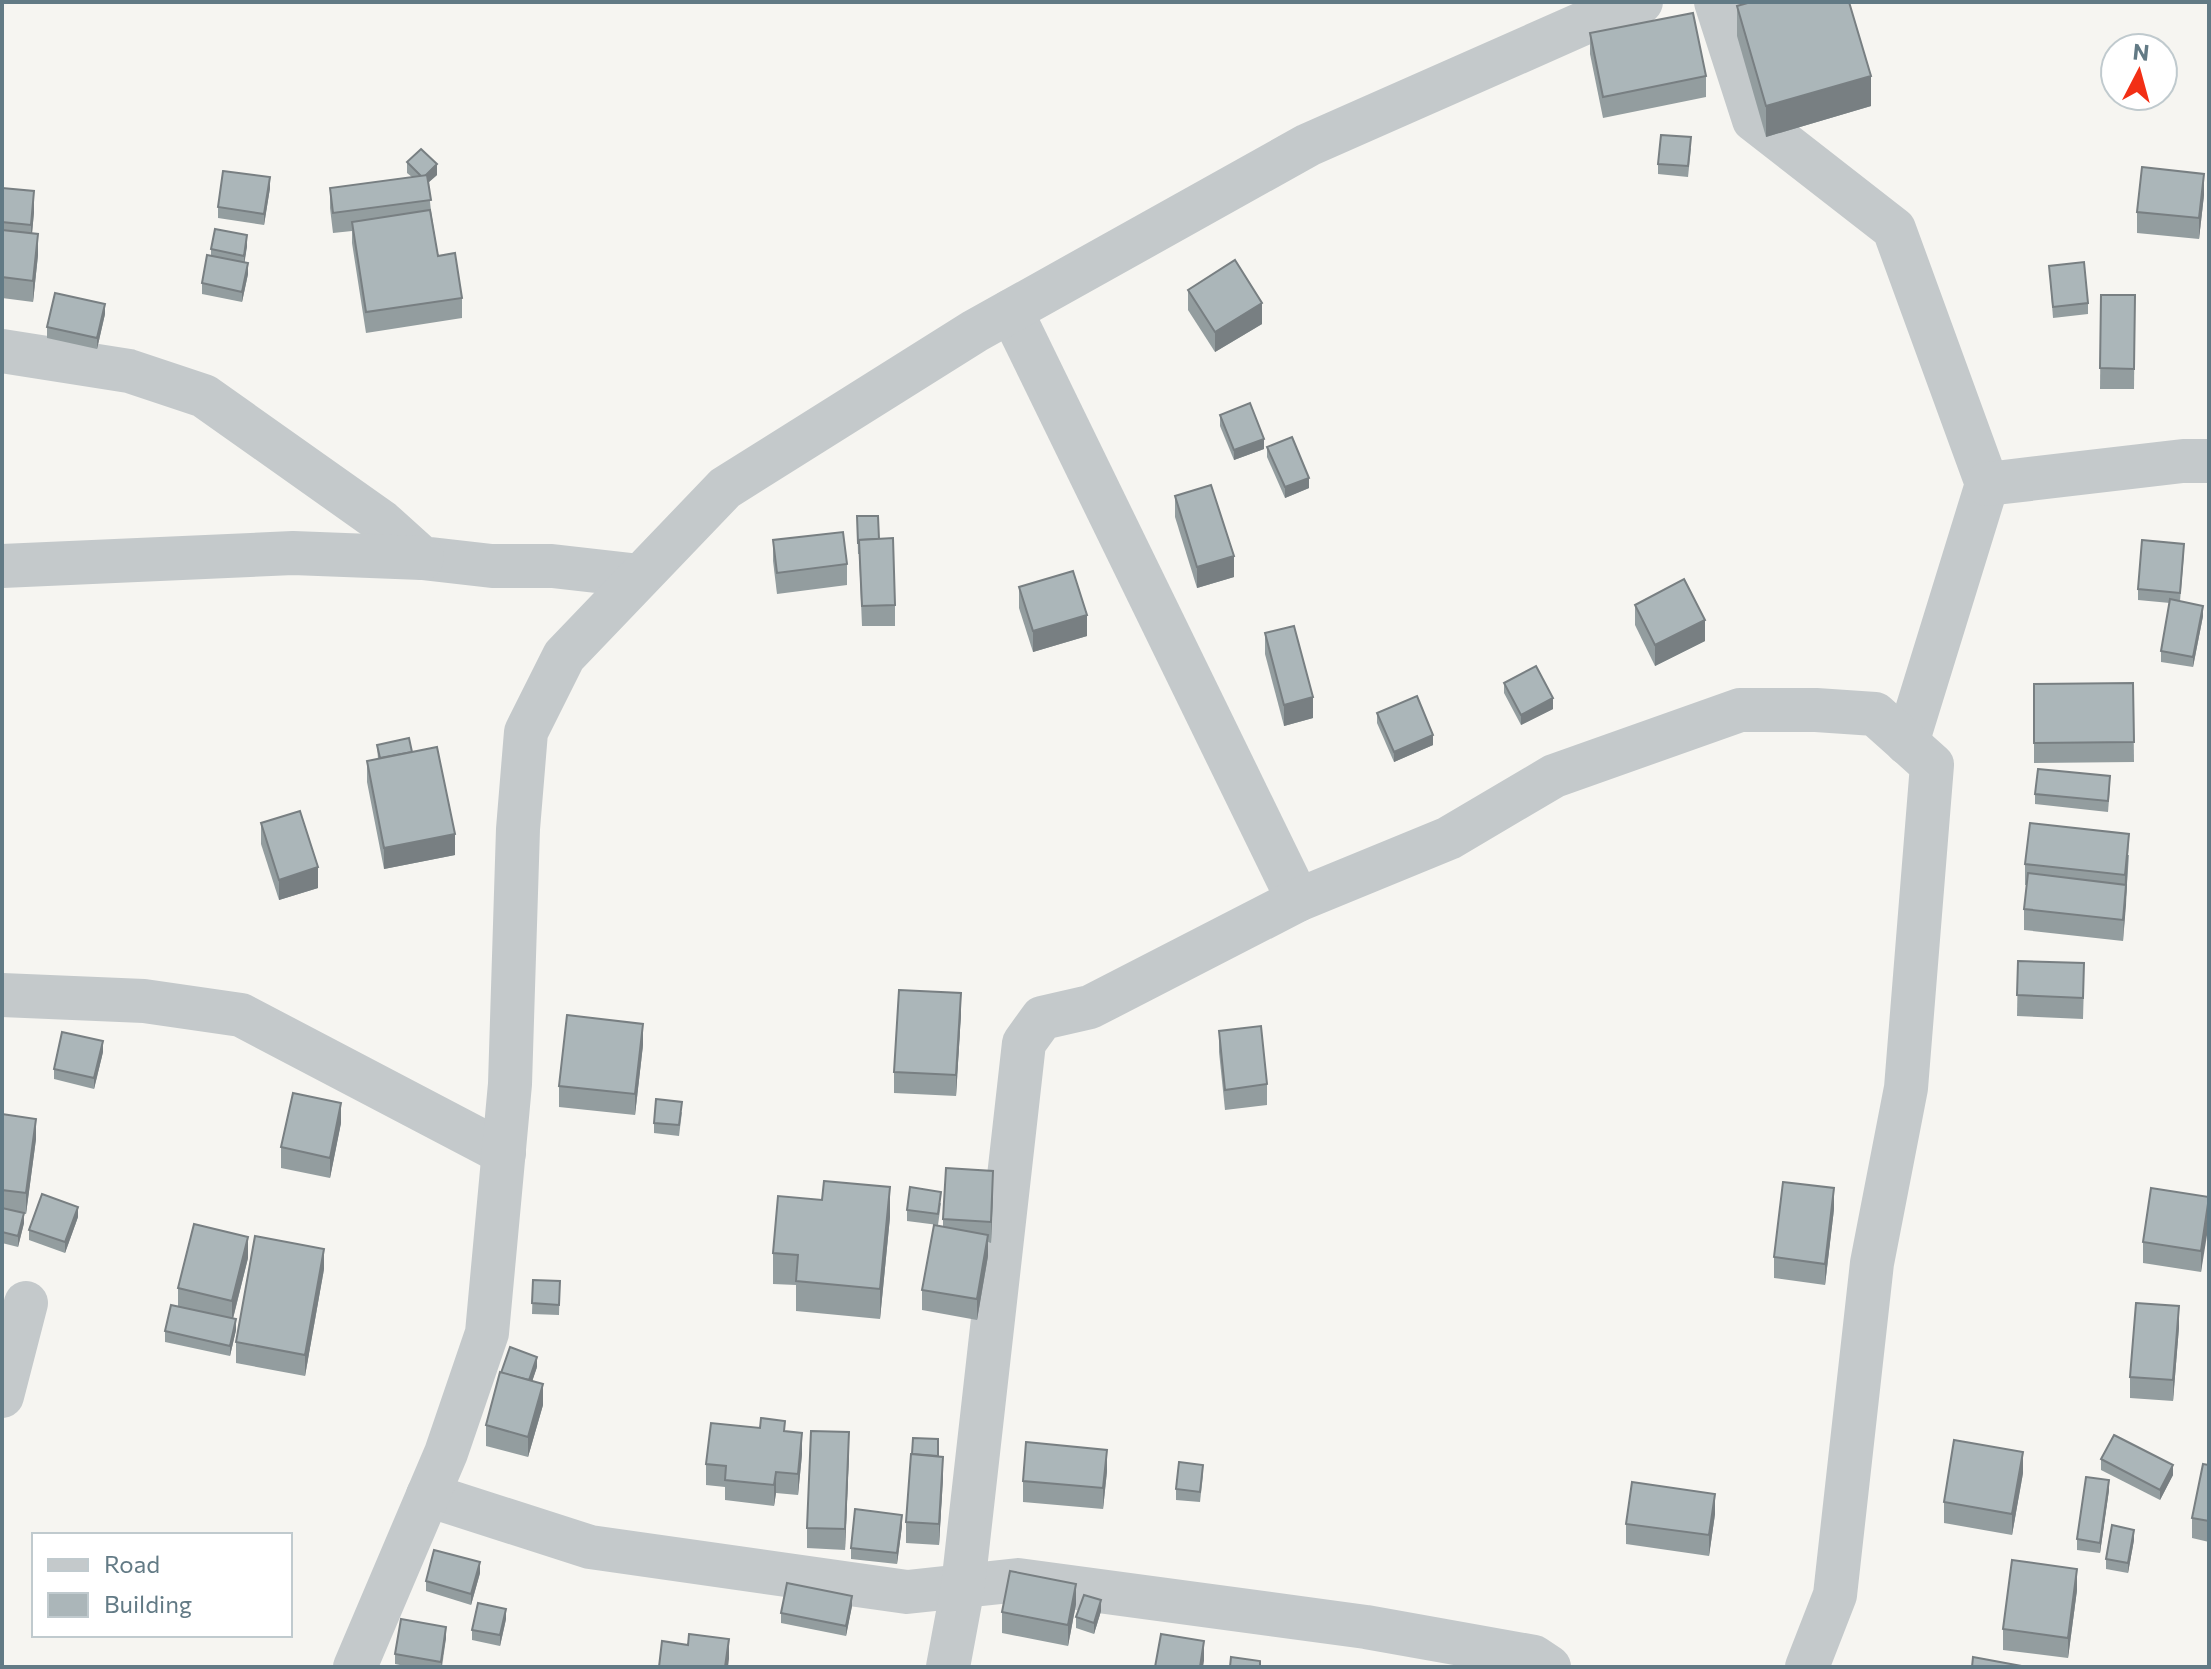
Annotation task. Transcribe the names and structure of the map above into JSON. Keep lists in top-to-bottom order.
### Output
{
  "legend": ["Road", "Building"],
  "north": "top"
}
